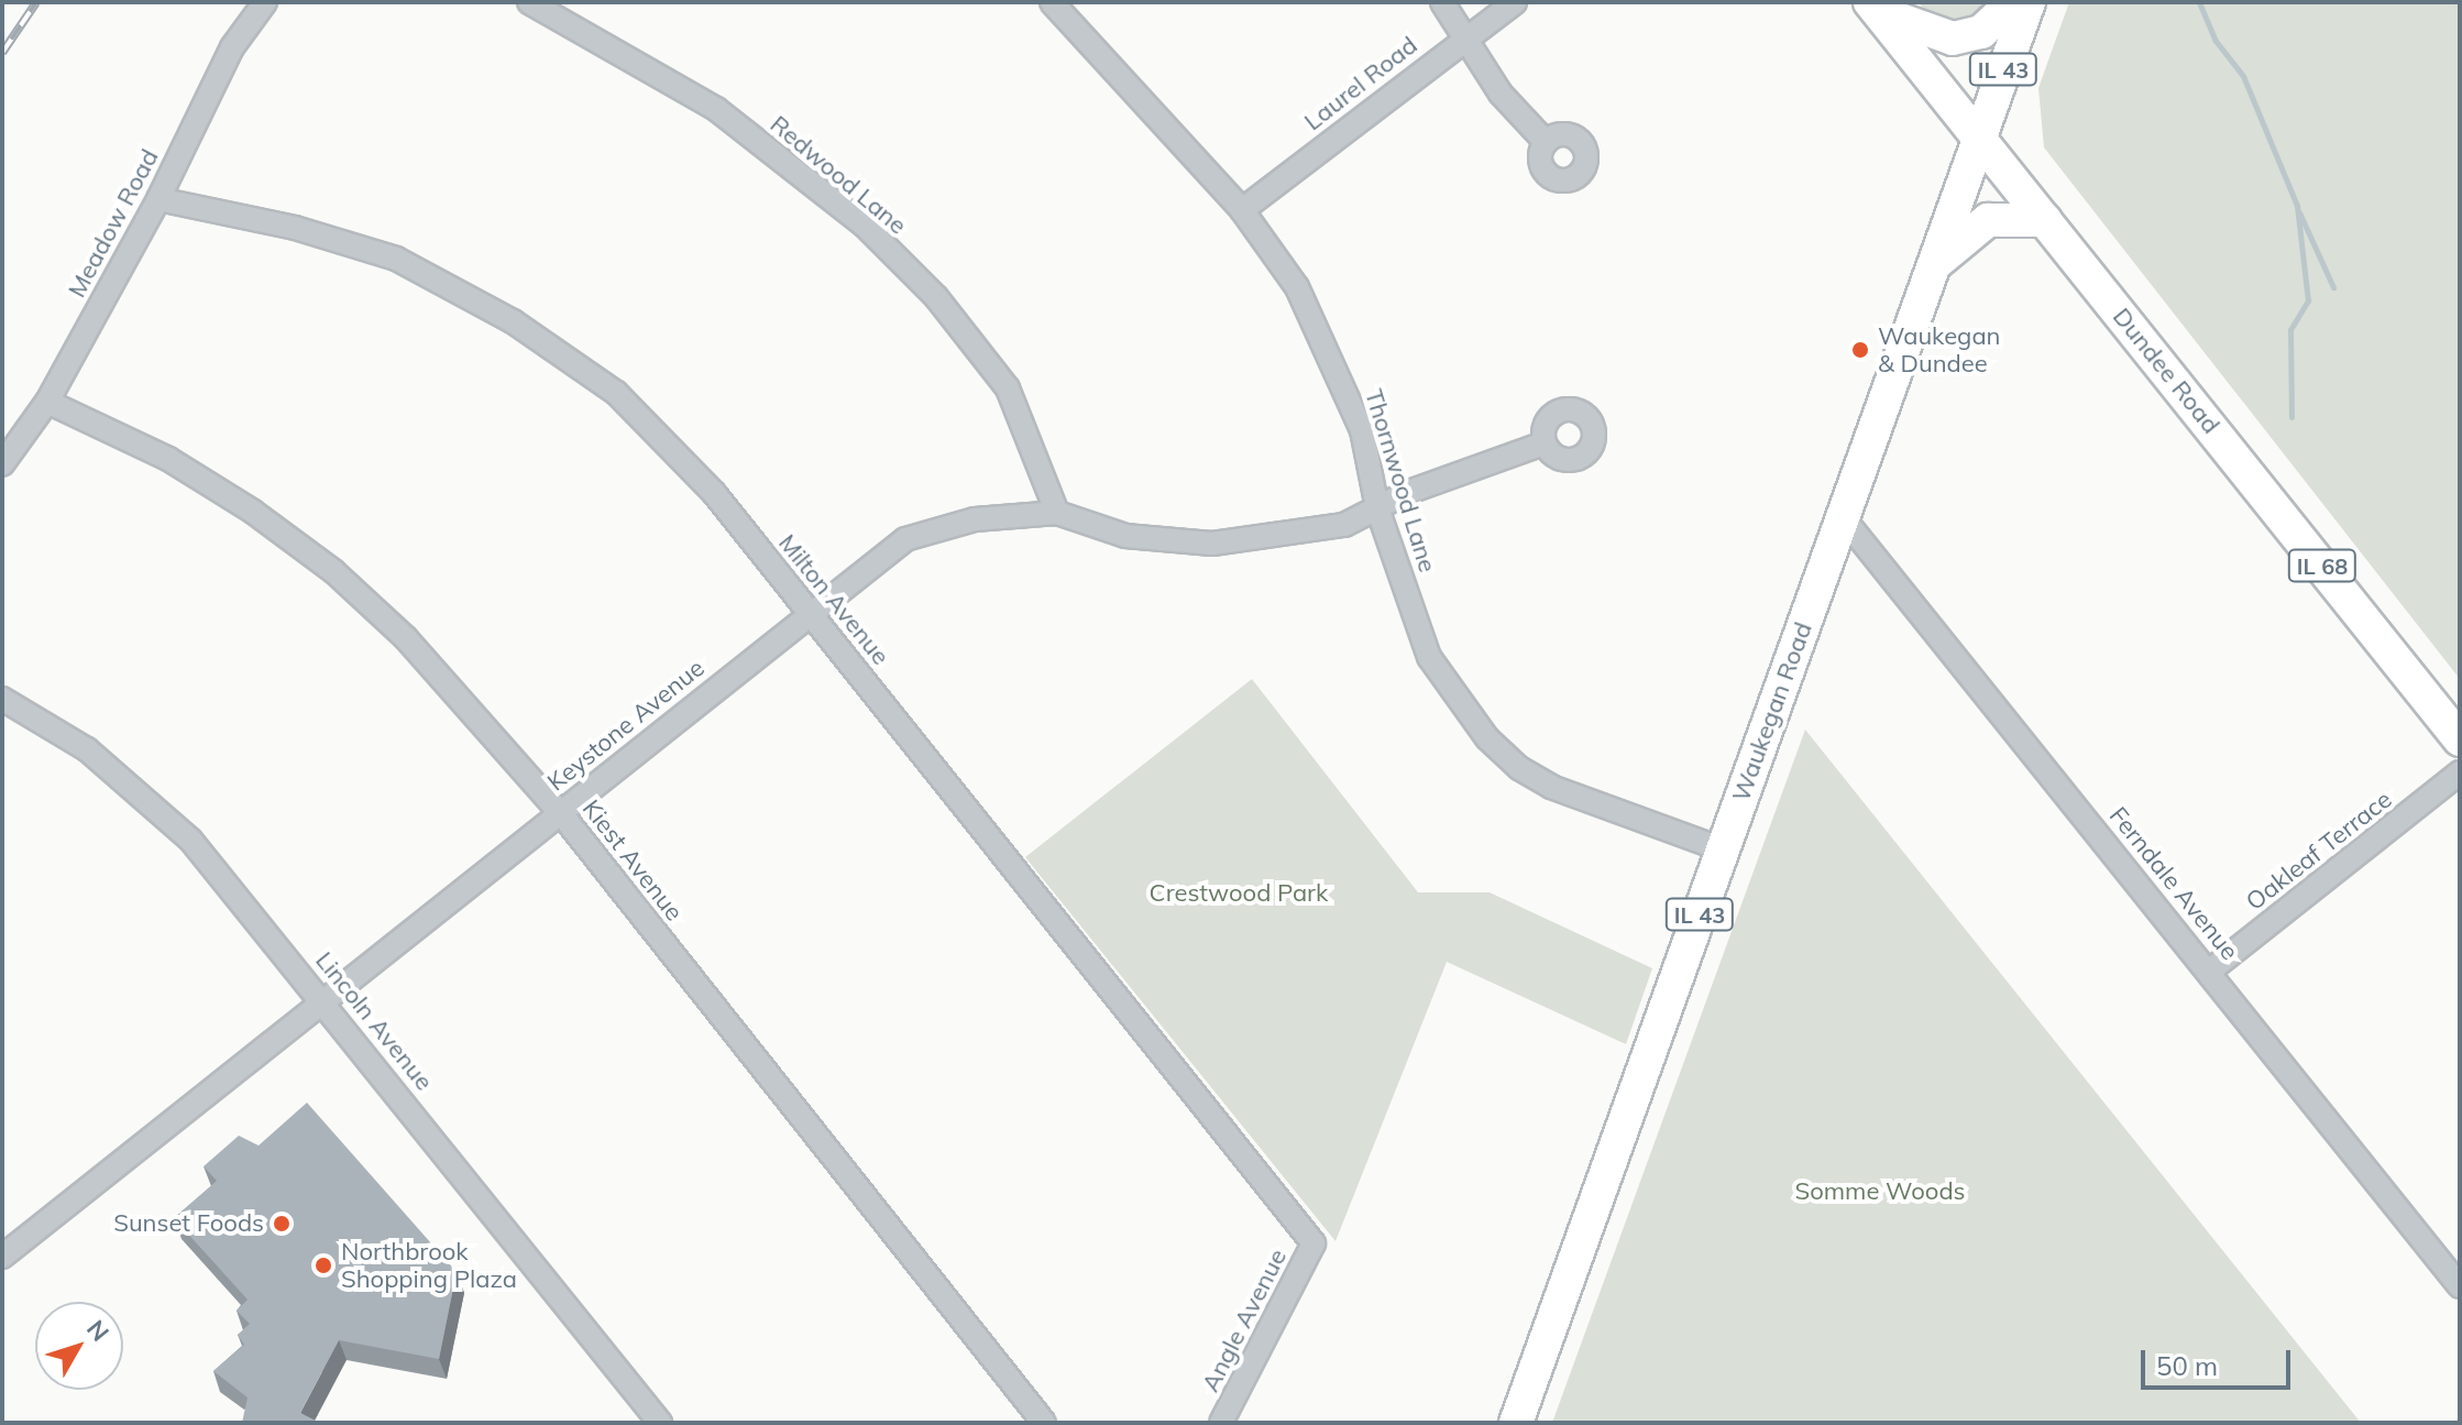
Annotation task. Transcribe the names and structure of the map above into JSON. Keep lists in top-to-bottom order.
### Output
{
  "streets": {
    "main road": [
      "IL 43",
      "Dundee Road",
      "IL 68",
      "Waukegan Road"
    ],
    "street": [
      "Laurel Road",
      "Redwood Lane",
      "Meadow Road",
      "Thornwood Lane",
      "Milton Avenue",
      "Keystone Avenue",
      "Oakleaf Terrace",
      "Kiest Avenue",
      "Ferndale Avenue",
      "Lincoln Avenue",
      "Angle Avenue"
    ]
  },
  "crossings": [
    ["Laurel Road", "Thornwood Lane"],
    ["Redwood Lane", "Keystone Avenue"],
    ["Meadow Road", "Milton Avenue"],
    ["Meadow Road", "Kiest Avenue"],
    ["Dundee Road", "Waukegan Road"],
    ["Thornwood Lane", "Waukegan Road"],
    ["Thornwood Lane", "Keystone Avenue"],
    ["Milton Avenue", "Keystone Avenue"],
    ["Milton Avenue", "Angle Avenue"],
    ["Waukegan Road", "Ferndale Avenue"],
    ["Keystone Avenue", "Kiest Avenue"],
    ["Keystone Avenue", "Lincoln Avenue"],
    ["Oakleaf Terrace", "Ferndale Avenue"]
  ],
  "parks": ["Crestwood Park", "Somme Woods"],
  "places": ["Waukegan & Dundee", "Sunset Foods", "Northbrook Shopping Plaza"],
  "scale_bar": "50 m",
  "north": "top right"
}
